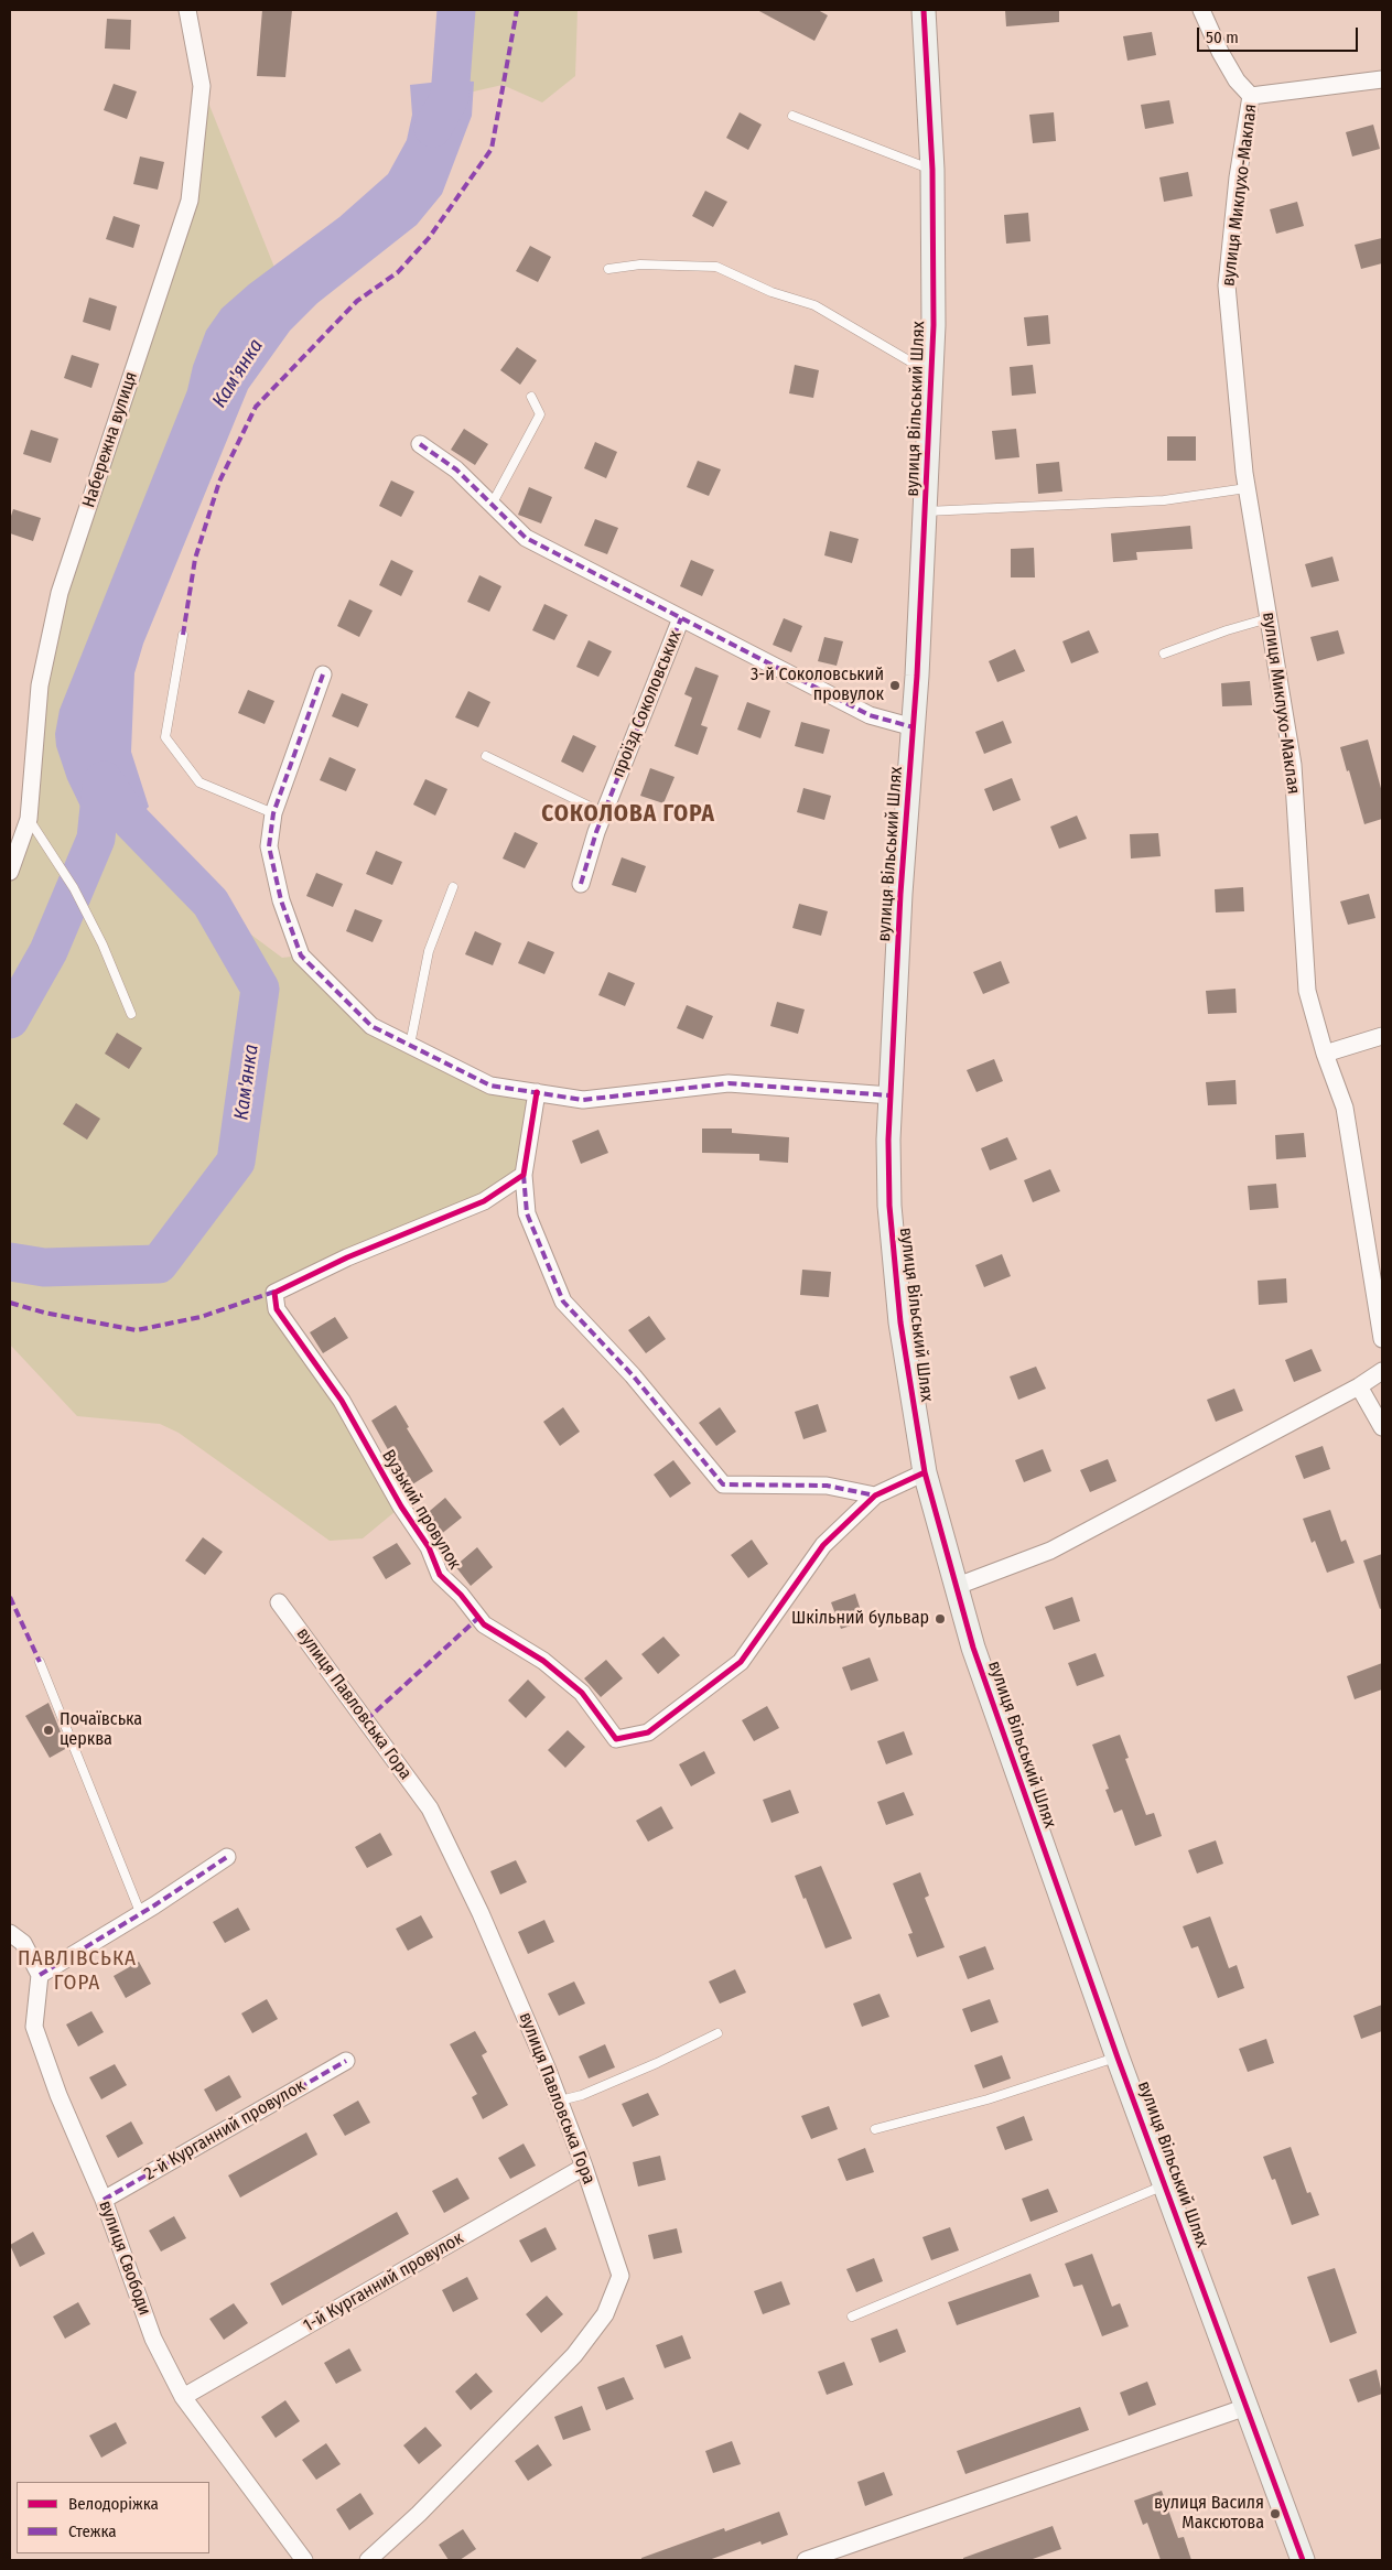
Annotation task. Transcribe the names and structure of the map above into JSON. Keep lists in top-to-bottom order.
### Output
{
  "streets": {
    "street": [
      "вулиця Миклухо-Маклая",
      "вулиця Вільський Шлях",
      "Набережна вулиця",
      "проїзд Соколовських",
      "Вузький провулок",
      "вулиця Павловська Гора",
      "2-й Курганний провулок",
      "вулиця Свободи",
      "1-й Курганний провулок"
    ]
  },
  "crossings": [
    ["вулиця Вільський Шлях", "Вузький провулок"],
    ["вулиця Павловська Гора", "1-й Курганний провулок"],
    ["2-й Курганний провулок", "вулиця Свободи"],
    ["вулиця Свободи", "1-й Курганний провулок"]
  ],
  "districts": ["СОКОЛОВА ГОРА", "ПАВЛІВСЬКА ГОРА"],
  "water": ["Кам'янка"],
  "places": [
    "3-й Соколовський провулок",
    "Шкільний бульвар",
    "Почаївська церква",
    "вулиця Василя Максютова"
  ],
  "legend": ["Велодоріжка", "Стежка"],
  "scale_bar": "50 m"
}
